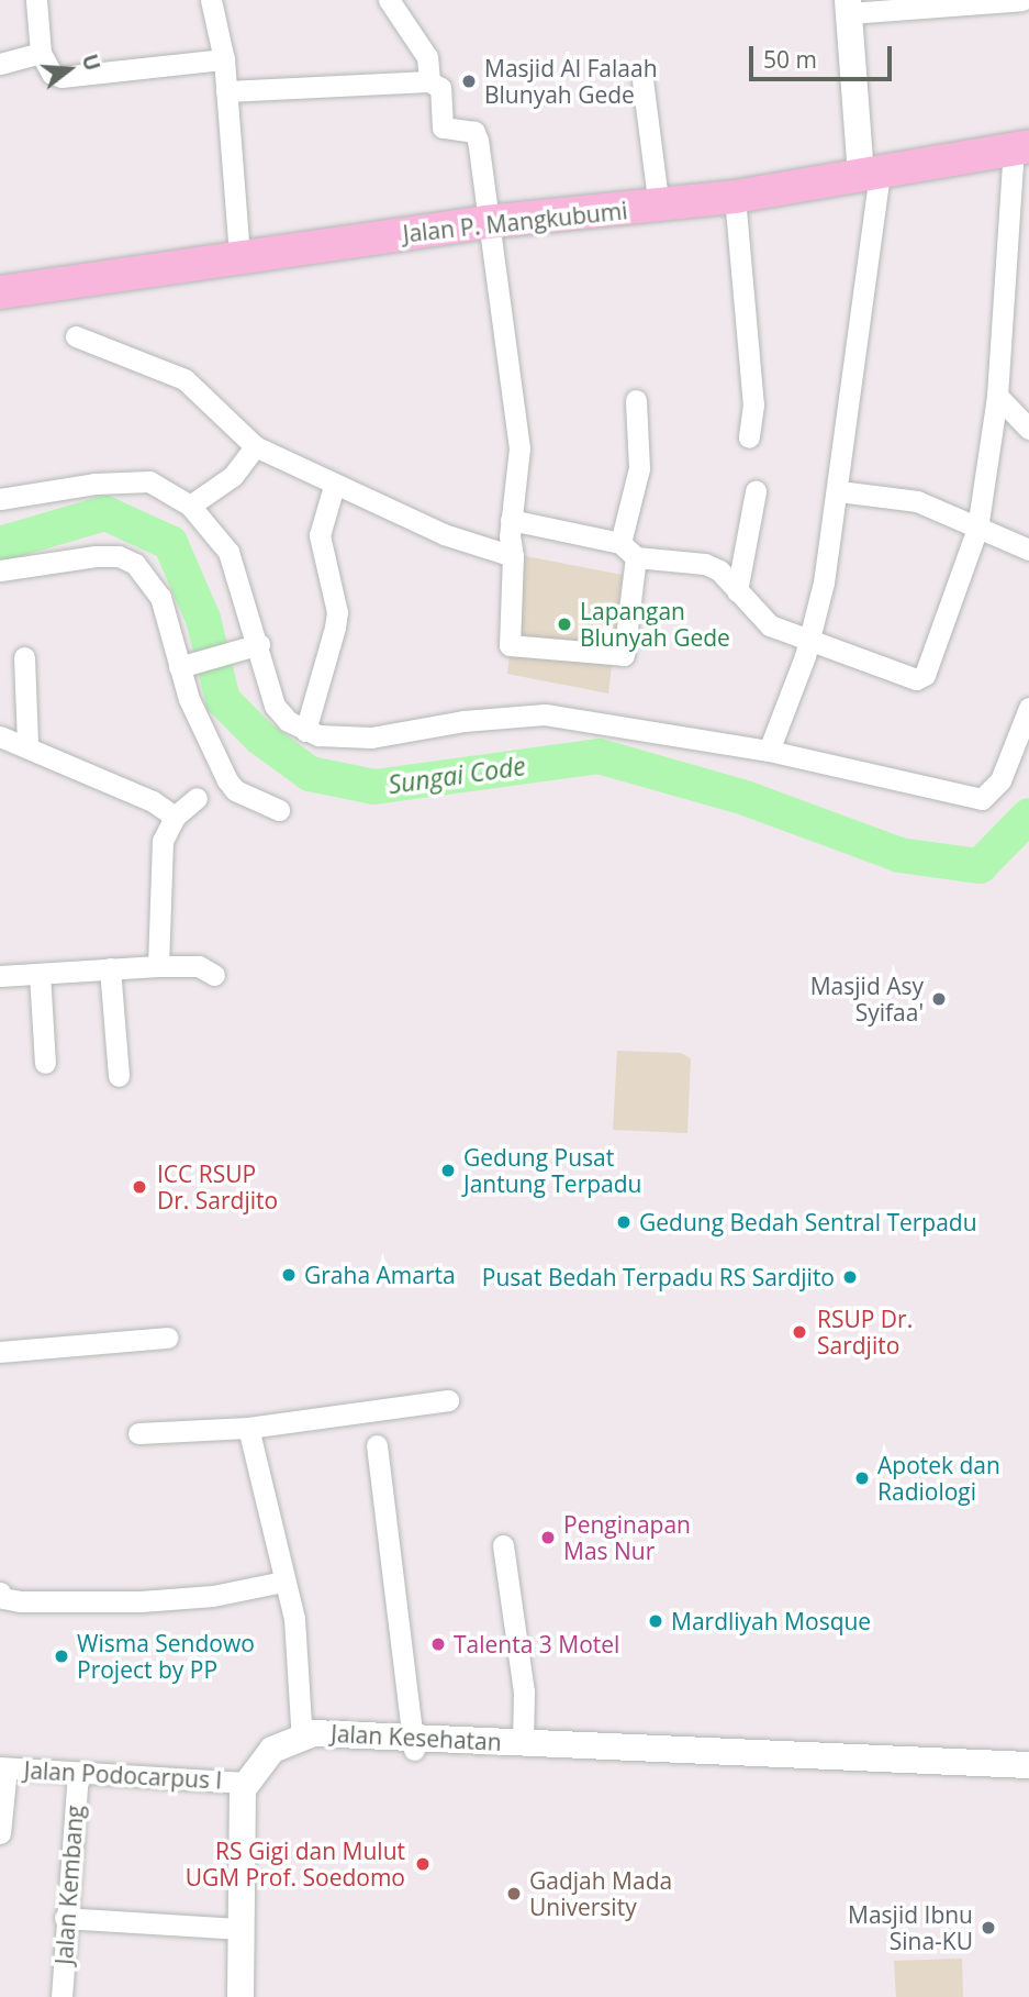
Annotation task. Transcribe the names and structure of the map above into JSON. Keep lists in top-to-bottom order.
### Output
{
  "streets": {
    "main road": ["Jalan P. Mangkubumi"],
    "street": ["Jalan Kesehatan", "Jalan Podocarpus I", "Jalan Kembang"]
  },
  "crossings": [
    ["Jalan Kesehatan", "Jalan Podocarpus I"],
    ["Jalan Podocarpus I", "Jalan Kembang"]
  ],
  "water": ["Sungai Code"],
  "places": [
    "Masjid Al Falaah Blunyah Gede",
    "Lapangan Blunyah Gede",
    "Masjid Asy Syifaa'",
    "Gedung Pusat Jantung Terpadu",
    "ICC RSUP Dr. Sardjito",
    "Gedung Bedah Sentral Terpadu",
    "Graha Amarta",
    "Pusat Bedah Terpadu RS Sardjito",
    "RSUP Dr. Sardjito",
    "Apotek dan Radiologi",
    "Penginapan Mas Nur",
    "Mardliyah Mosque",
    "Talenta 3 Motel",
    "Wisma Sendowo Project by PP",
    "RS Gigi dan Mulut UGM Prof. Soedomo",
    "Gadjah Mada University",
    "Masjid Ibnu Sina-KU"
  ],
  "scale_bar": "50 m",
  "north": "right"
}
